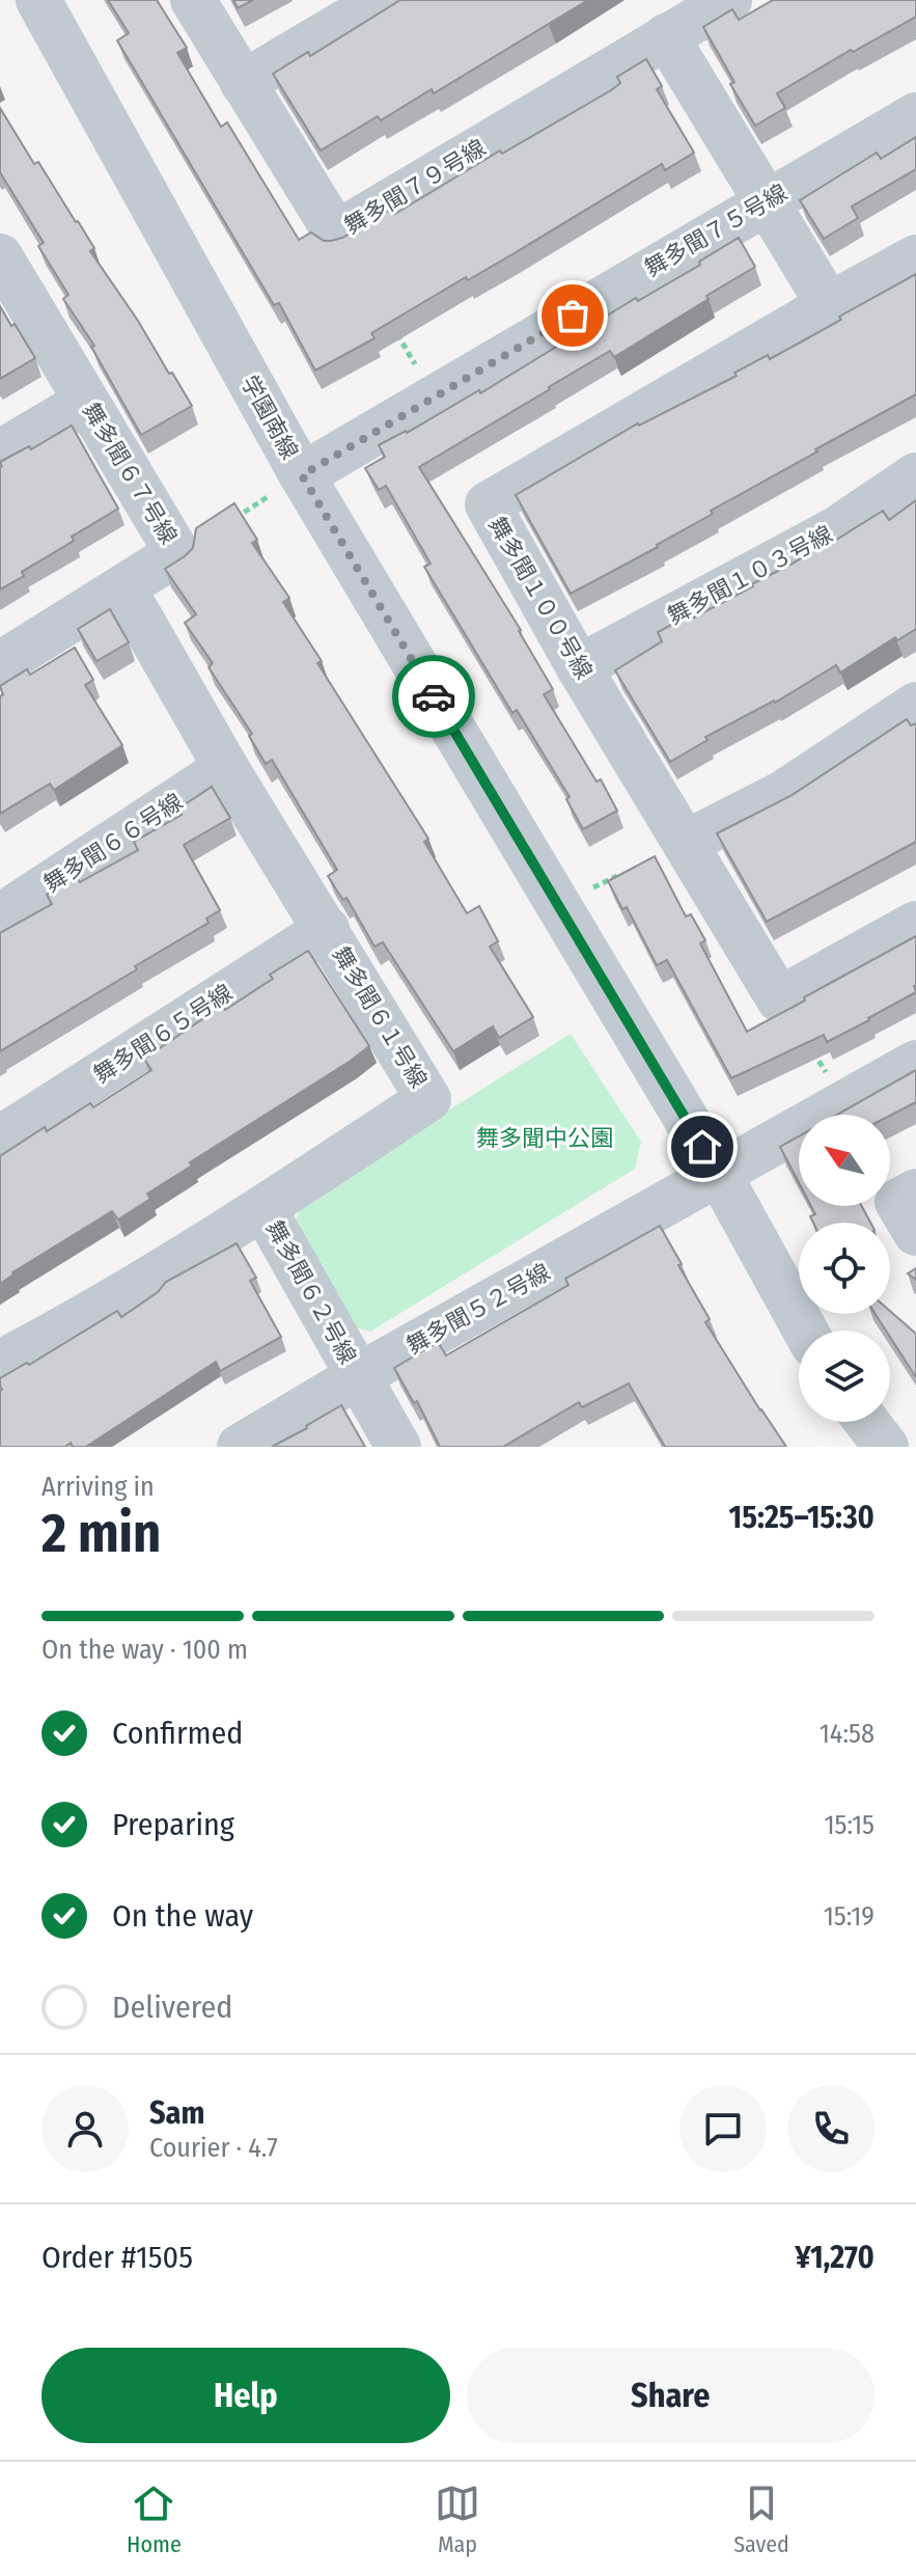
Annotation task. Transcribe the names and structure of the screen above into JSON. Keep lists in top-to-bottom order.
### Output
{
  "streets": {
    "street": [
      "舞多聞７９号線",
      "舞多聞７５号線",
      "学園南線",
      "舞多聞６７号線",
      "舞多聞１０３号線",
      "舞多聞１００号線",
      "舞多聞６６号線",
      "舞多聞６１号線",
      "舞多聞６５号線",
      "舞多聞６２号線",
      "舞多聞５２号線"
    ]
  },
  "crossings": [
    ["舞多聞７５号線", "学園南線"],
    ["学園南線", "舞多聞５２号線"],
    ["舞多聞６７号線", "舞多聞６１号線"],
    ["舞多聞１０３号線", "舞多聞１００号線"],
    ["舞多聞６６号線", "舞多聞６１号線"],
    ["舞多聞６１号線", "舞多聞６５号線"],
    ["舞多聞６１号線", "舞多聞６２号線"],
    ["舞多聞６２号線", "舞多聞５２号線"]
  ],
  "parks": ["舞多聞中公園"],
  "north": "top left",
  "page": {
    "heading": ["2 min", "Arriving in", "15:25–15:30"],
    "panel": [
      "Sam",
      "Courier · 4.7",
      "Order #1505",
      "¥1,270"
    ],
    "bar": "On the way · 100 m",
    "list": [
      ["Confirmed", "14:58"],
      ["Preparing", "15:15"],
      ["On the way", "15:19"],
      "Delivered"
    ],
    "buttons": ["Help", "Share"],
    "tabs": ["Home", "Map", "Saved"]
  }
}
